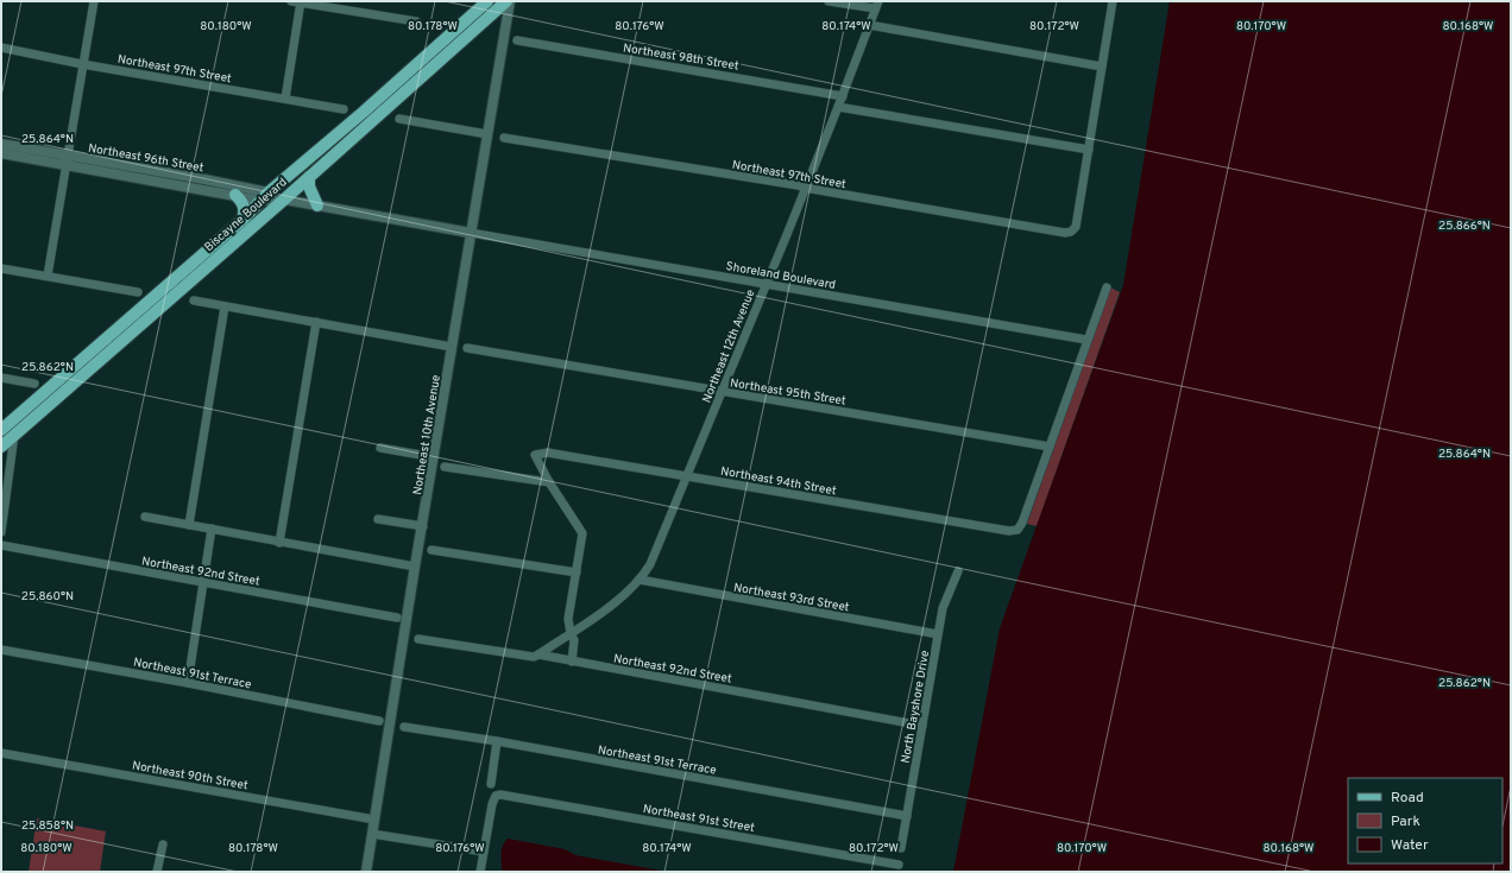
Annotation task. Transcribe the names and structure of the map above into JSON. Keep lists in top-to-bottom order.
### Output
{
  "streets": {
    "main road": ["Biscayne Boulevard"],
    "street": [
      "Northeast 98th Street",
      "Northeast 97th Street",
      "Northeast 96th Street",
      "Shoreland Boulevard",
      "Northeast 12th Avenue",
      "Northeast 95th Street",
      "Northeast 10th Avenue",
      "Northeast 94th Street",
      "Northeast 92nd Street",
      "Northeast 93rd Street",
      "Northeast 91st Terrace",
      "North Bayshore Drive",
      "Northeast 90th Street",
      "Northeast 91st Street"
    ]
  },
  "crossings": [
    ["Northeast 98th Street", "Northeast 12th Avenue"],
    ["Northeast 97th Street", "Northeast 12th Avenue"],
    ["Northeast 96th Street", "Biscayne Boulevard"],
    ["Northeast 96th Street", "Shoreland Boulevard"],
    ["Northeast 96th Street", "Northeast 10th Avenue"],
    ["Shoreland Boulevard", "Northeast 12th Avenue"],
    ["Shoreland Boulevard", "Northeast 10th Avenue"],
    ["Northeast 12th Avenue", "Northeast 95th Street"],
    ["Northeast 12th Avenue", "Northeast 94th Street"],
    ["Northeast 12th Avenue", "Northeast 92nd Street"],
    ["Northeast 12th Avenue", "Northeast 93rd Street"],
    ["Northeast 95th Street", "Northeast 94th Street"],
    ["Northeast 10th Avenue", "Northeast 90th Street"],
    ["Northeast 92nd Street", "North Bayshore Drive"],
    ["Northeast 93rd Street", "North Bayshore Drive"],
    ["Northeast 91st Terrace", "North Bayshore Drive"]
  ],
  "legend": ["Road", "Park", "Water"],
  "coordinates": [
    "80.180°W",
    "80.178°W",
    "80.176°W",
    "80.174°W",
    "80.172°W",
    "80.170°W",
    "80.168°W",
    "25.864°N",
    "25.866°N",
    "25.862°N",
    "25.860°N",
    "25.858°N"
  ]
}
